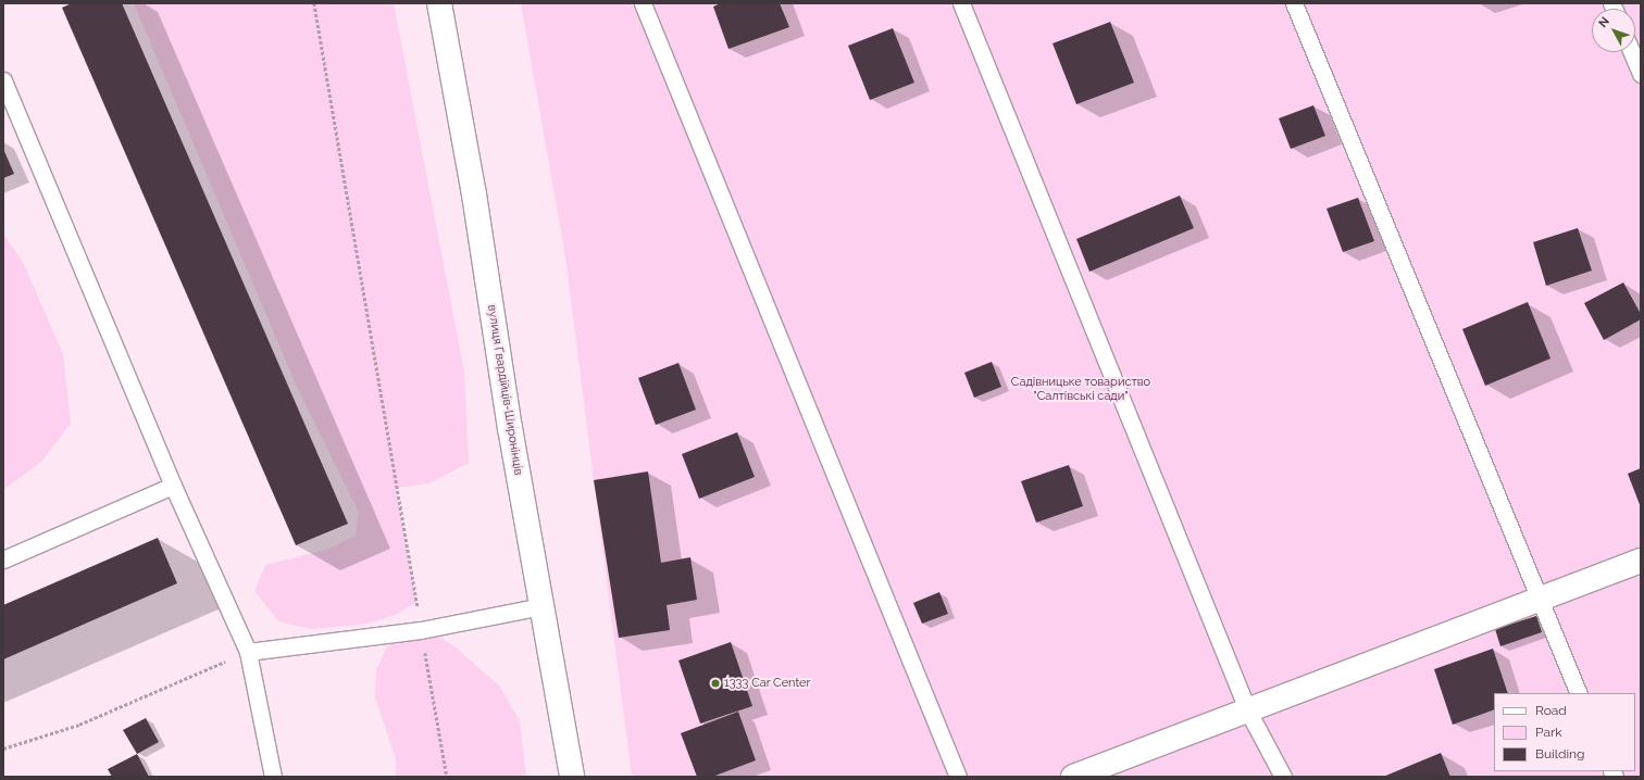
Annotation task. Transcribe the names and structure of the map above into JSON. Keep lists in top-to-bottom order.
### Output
{
  "streets": {
    "main road": ["вулиця Гвардійців-Широнінців"]
  },
  "parks": ["Садівницьке товариство \"Салтівські сади\""],
  "places": ["1333 Car Center"],
  "legend": ["Road", "Park", "Building"],
  "north": "top left"
}
